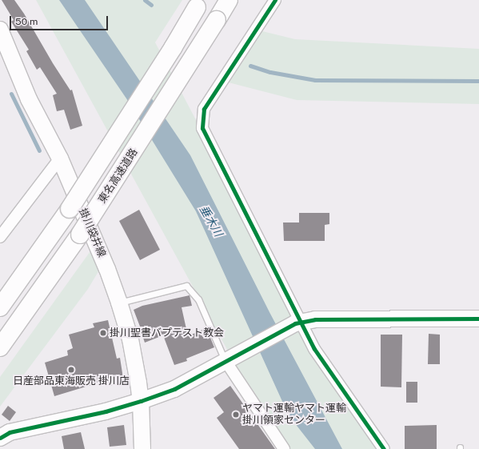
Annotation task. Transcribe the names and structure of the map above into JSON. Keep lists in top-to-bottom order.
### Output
{
  "streets": {
    "highway": ["東名高速道路"],
    "street": ["掛川袋井線"]
  },
  "water": ["垂木川"],
  "places": ["掛川聖書バプテスト教会", "日産部品東海販売 掛川店", "ヤマト運輸ヤマト運輸 掛川領家センター"],
  "scale_bar": "50 m"
}
